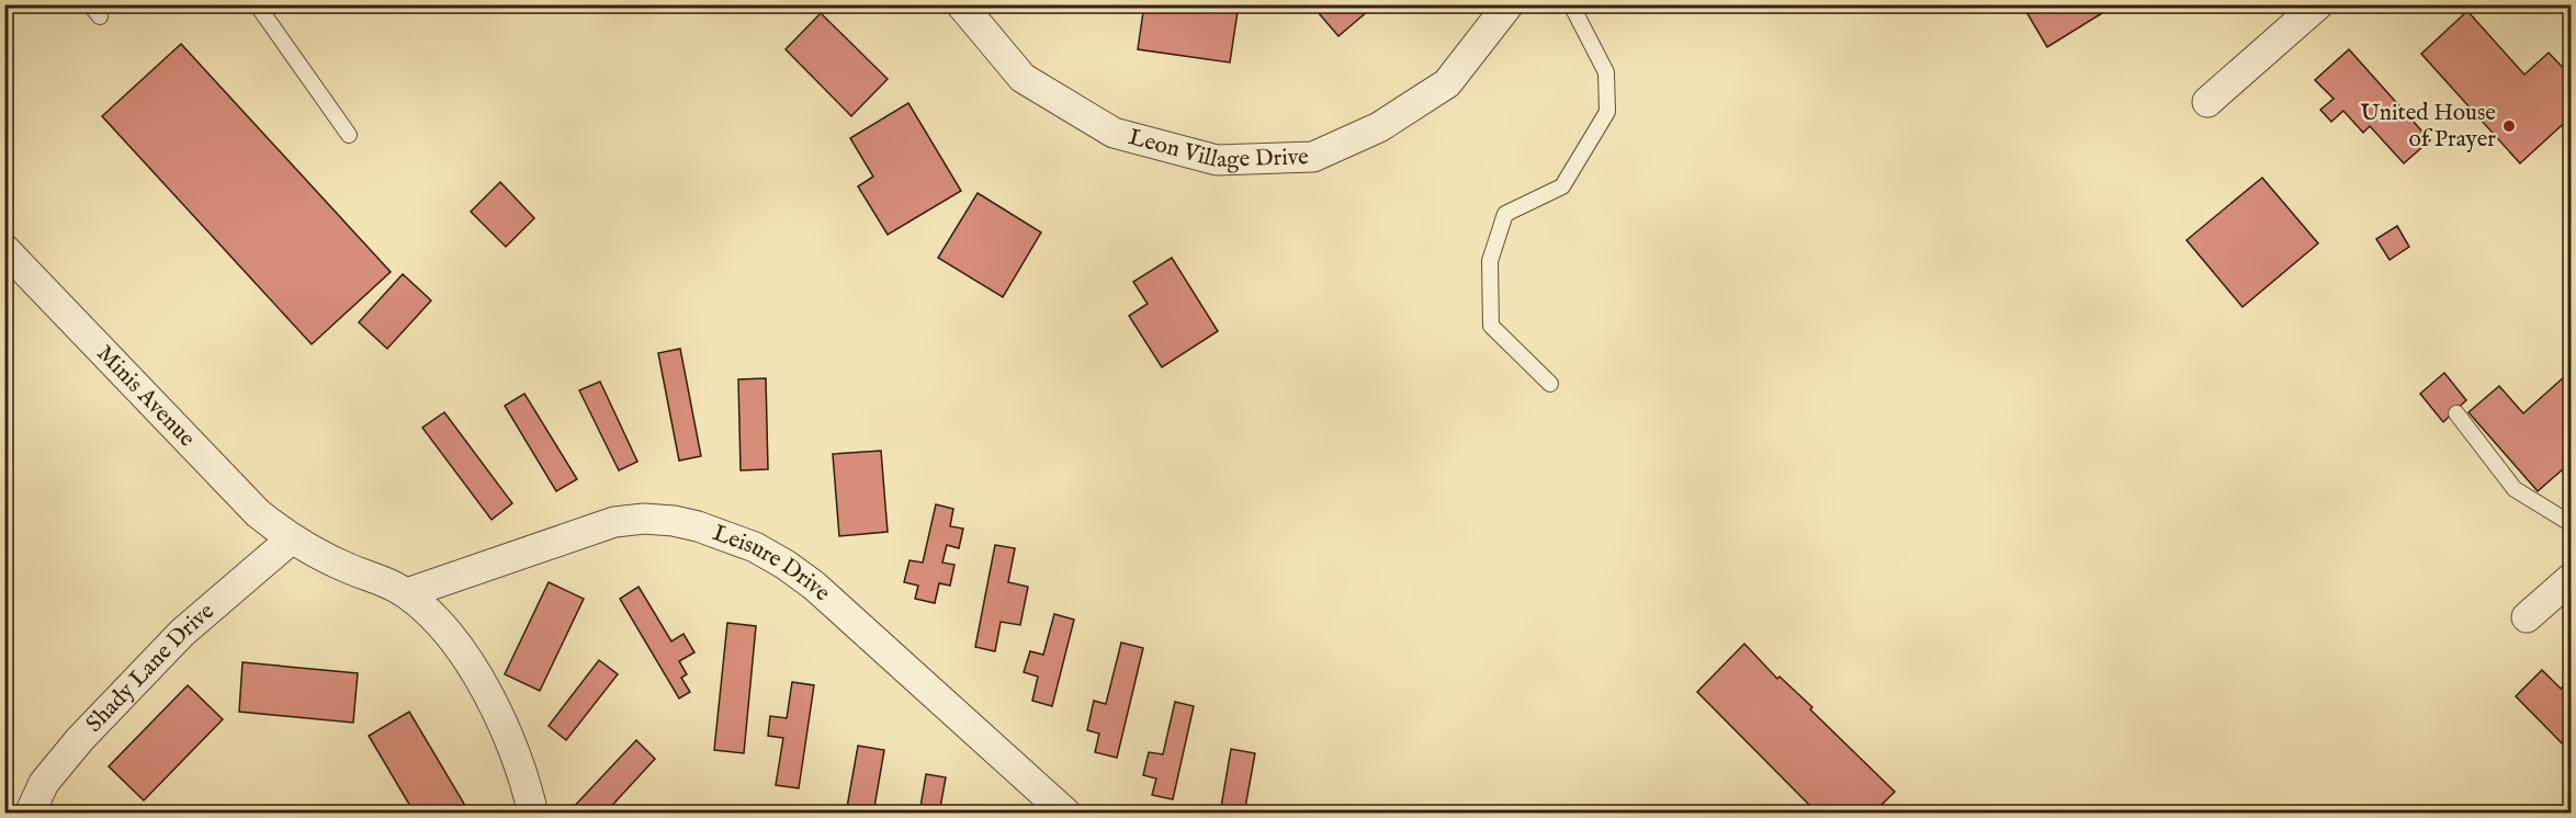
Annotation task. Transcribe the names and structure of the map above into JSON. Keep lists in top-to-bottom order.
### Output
{
  "streets": {
    "street": [
      "Leon Village Drive",
      "Minis Avenue",
      "Leisure Drive",
      "Shady Lane Drive"
    ]
  },
  "crossings": [
    ["Minis Avenue", "Shady Lane Drive"]
  ],
  "places": ["United House of Prayer"]
}
